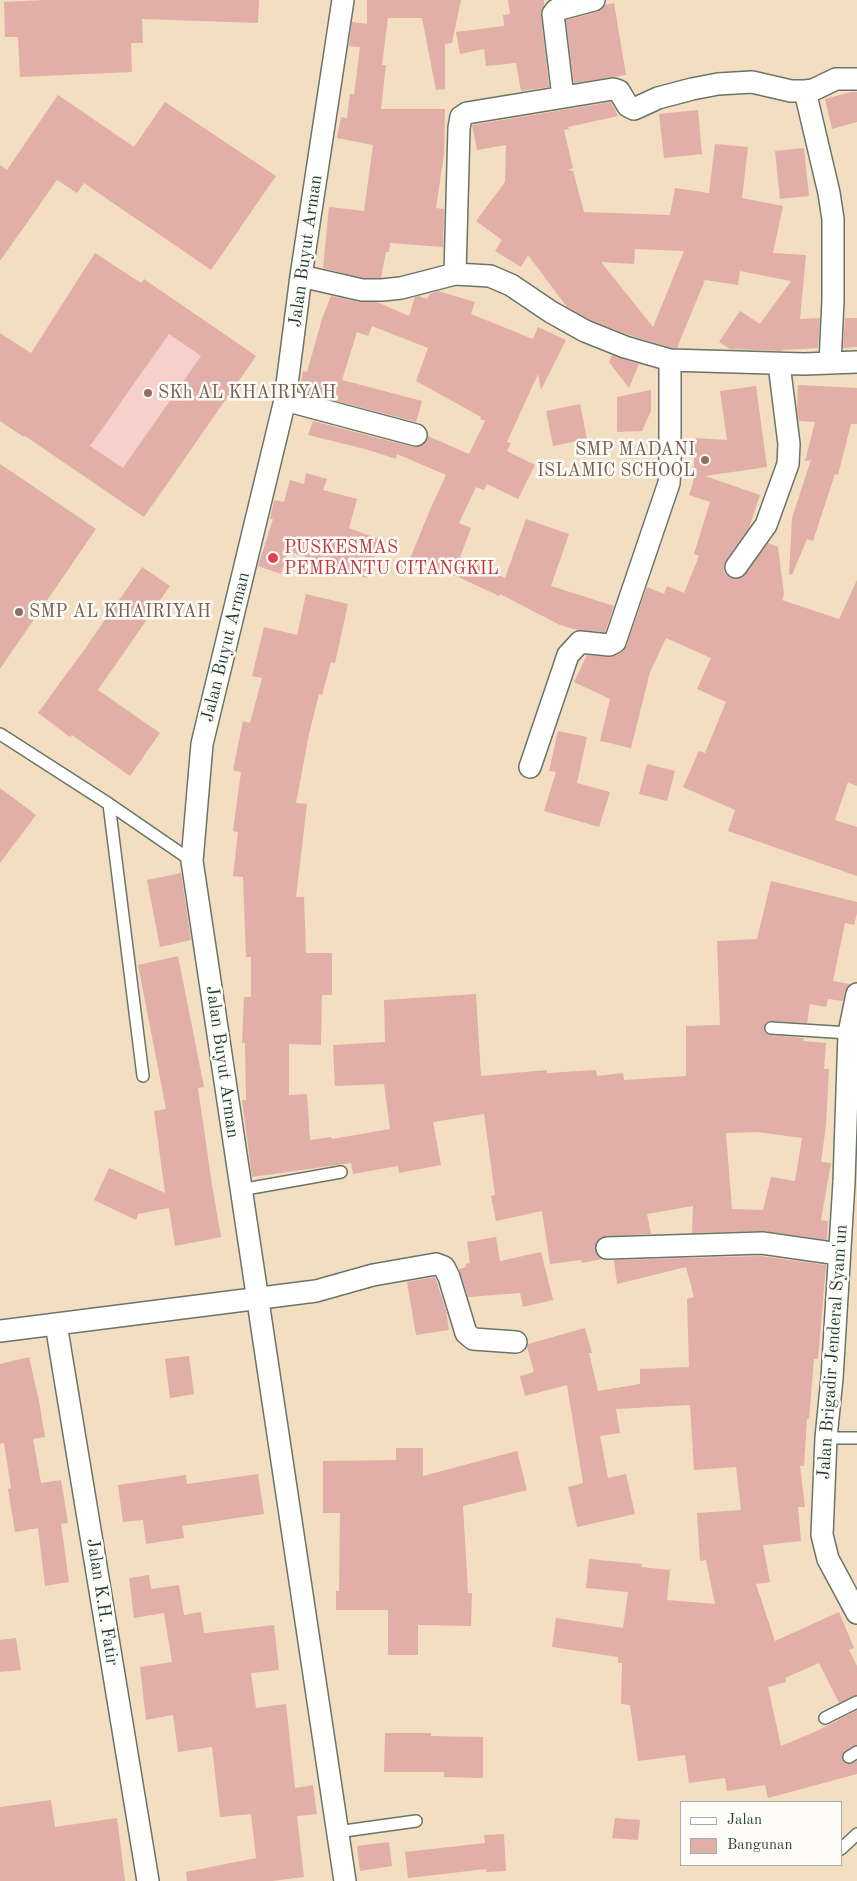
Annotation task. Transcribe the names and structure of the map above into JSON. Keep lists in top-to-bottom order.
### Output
{
  "streets": {
    "street": ["Jalan Buyut Arman", "Jalan Brigadir Jenderal Syam'un", "Jalan K.H. Fatir"]
  },
  "places": [
    "SKh AL KHAIRIYAH",
    "SMP MADANI ISLAMIC SCHOOL",
    "PUSKESMAS PEMBANTU CITANGKIL",
    "SMP AL KHAIRIYAH"
  ],
  "legend": ["Jalan", "Bangunan"]
}
